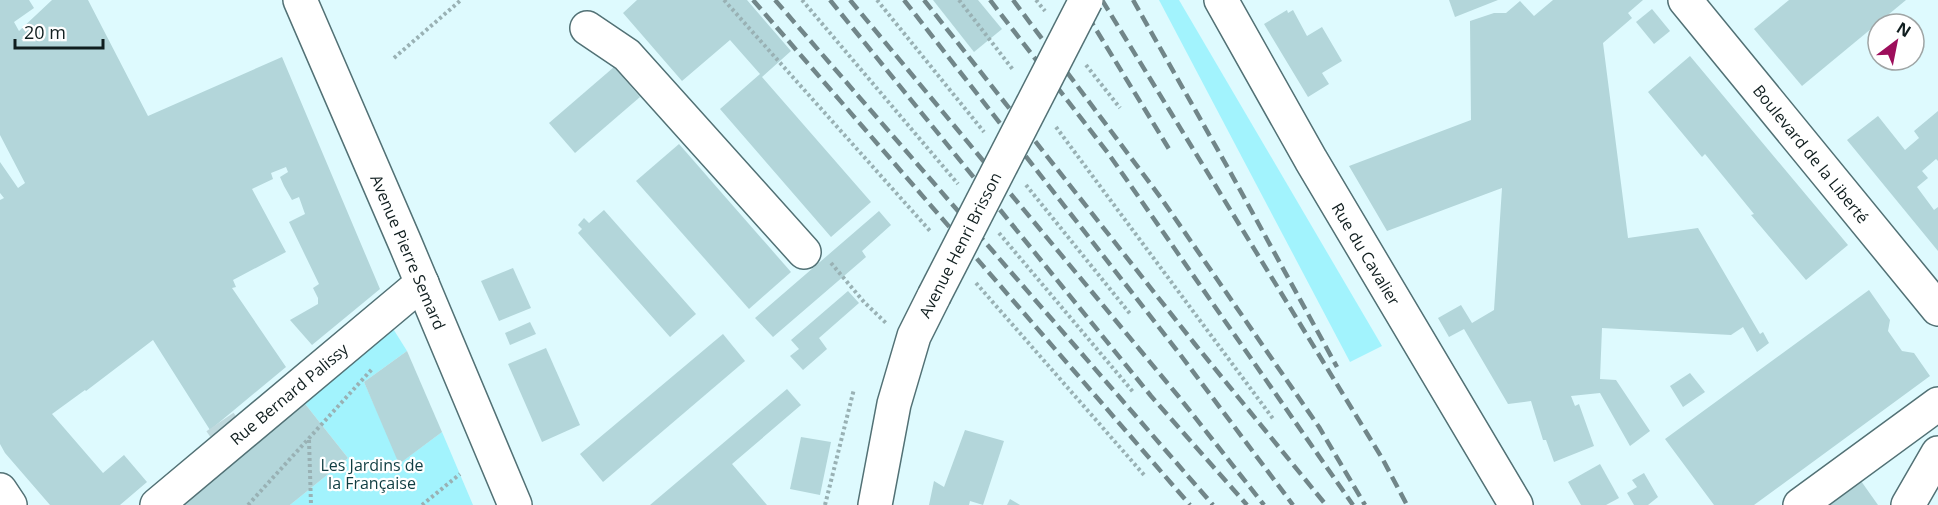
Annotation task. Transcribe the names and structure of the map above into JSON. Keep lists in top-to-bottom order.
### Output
{
  "streets": {
    "street": [
      "Boulevard de la Liberté",
      "Avenue Henri Brisson",
      "Avenue Pierre Semard",
      "Rue du Cavalier",
      "Rue Bernard Palissy"
    ]
  },
  "crossings": [
    ["Avenue Pierre Semard", "Rue Bernard Palissy"]
  ],
  "parks": ["Les Jardins de la Française"],
  "scale_bar": "20 m",
  "north": "top right"
}
